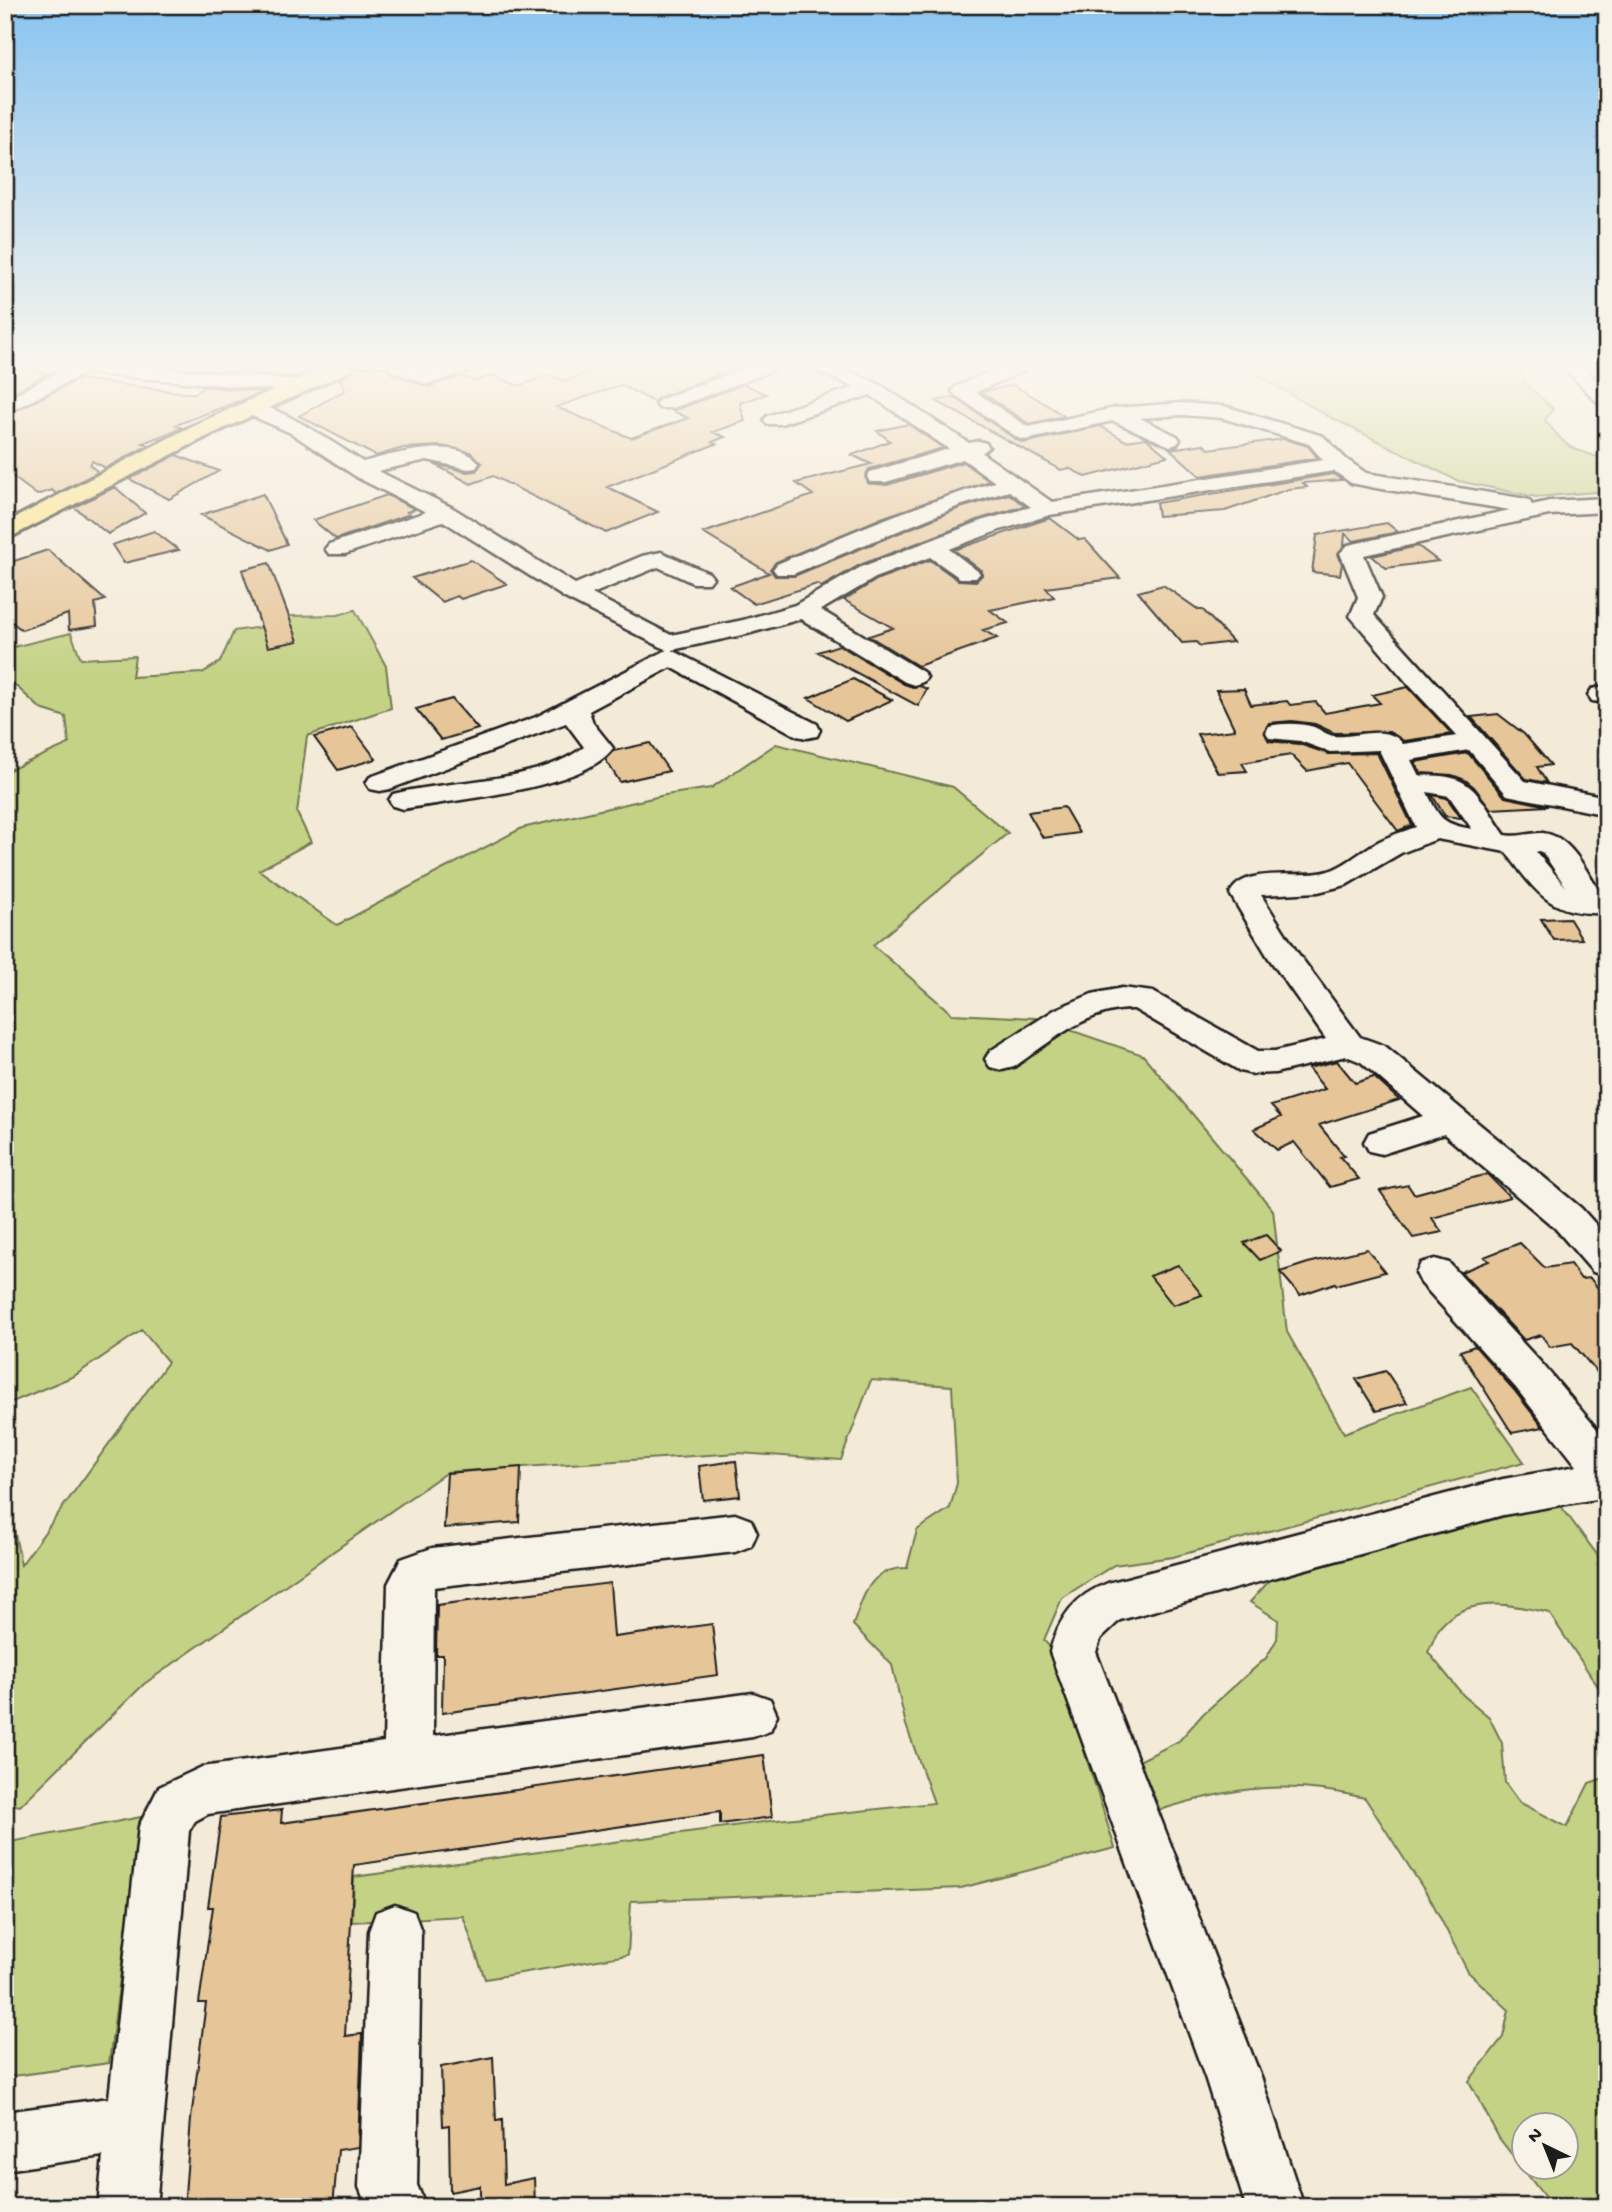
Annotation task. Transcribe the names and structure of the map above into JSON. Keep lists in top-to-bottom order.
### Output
{
  "north": "top left"
}
